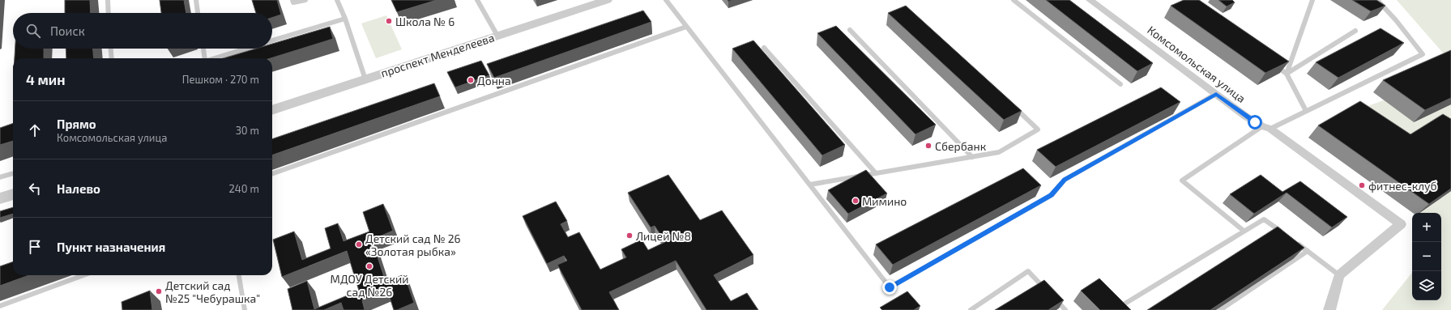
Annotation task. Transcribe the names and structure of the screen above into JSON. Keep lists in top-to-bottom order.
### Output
{
  "streets": {
    "street": ["проспект Менделеева", "Комсомольская улица"]
  },
  "places": [
    "Школа № 6",
    "Донна",
    "Сбербанк",
    "фитнес-клуб",
    "Мимино",
    "Лицей №8",
    "Детский сад № 26 «Золотая рыбка»",
    "МДОУ Детский сад №26",
    "Детский сад №25 \"Чебурашка\""
  ],
  "page": {
    "search": "Поиск",
    "heading": ["4 мин", "Пешком · 270 m"],
    "list": [
      ["Прямо", "Комсомольская улица", "30 m"],
      ["Налево", "240 m"],
      "Пункт назначения"
    ],
    "map_buttons": ["+", "−"]
  }
}
